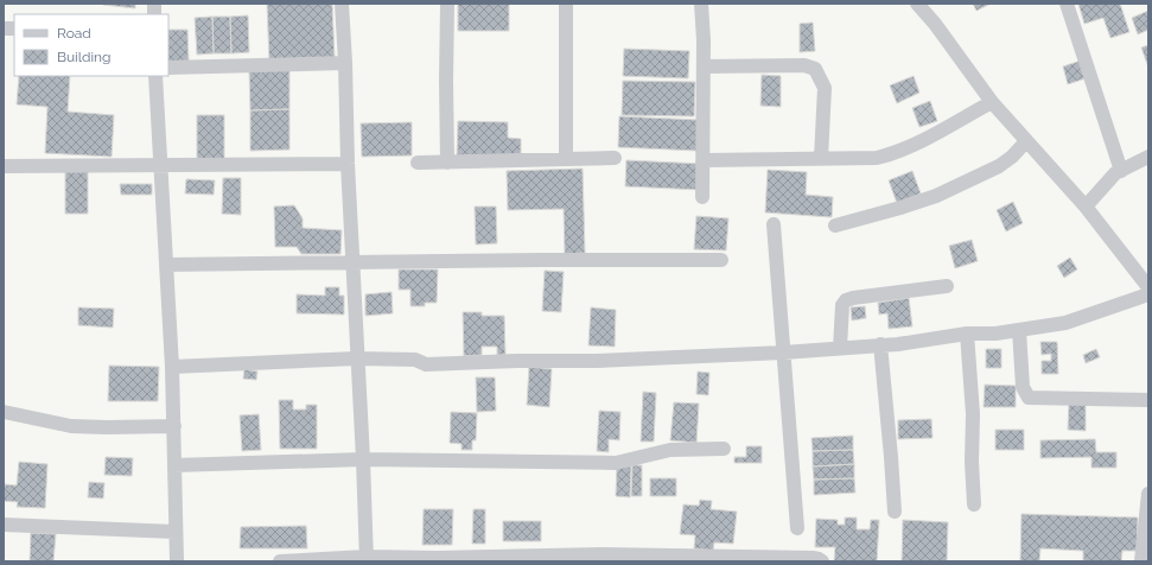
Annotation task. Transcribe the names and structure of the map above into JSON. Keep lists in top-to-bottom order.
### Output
{
  "legend": ["Road", "Building"]
}
